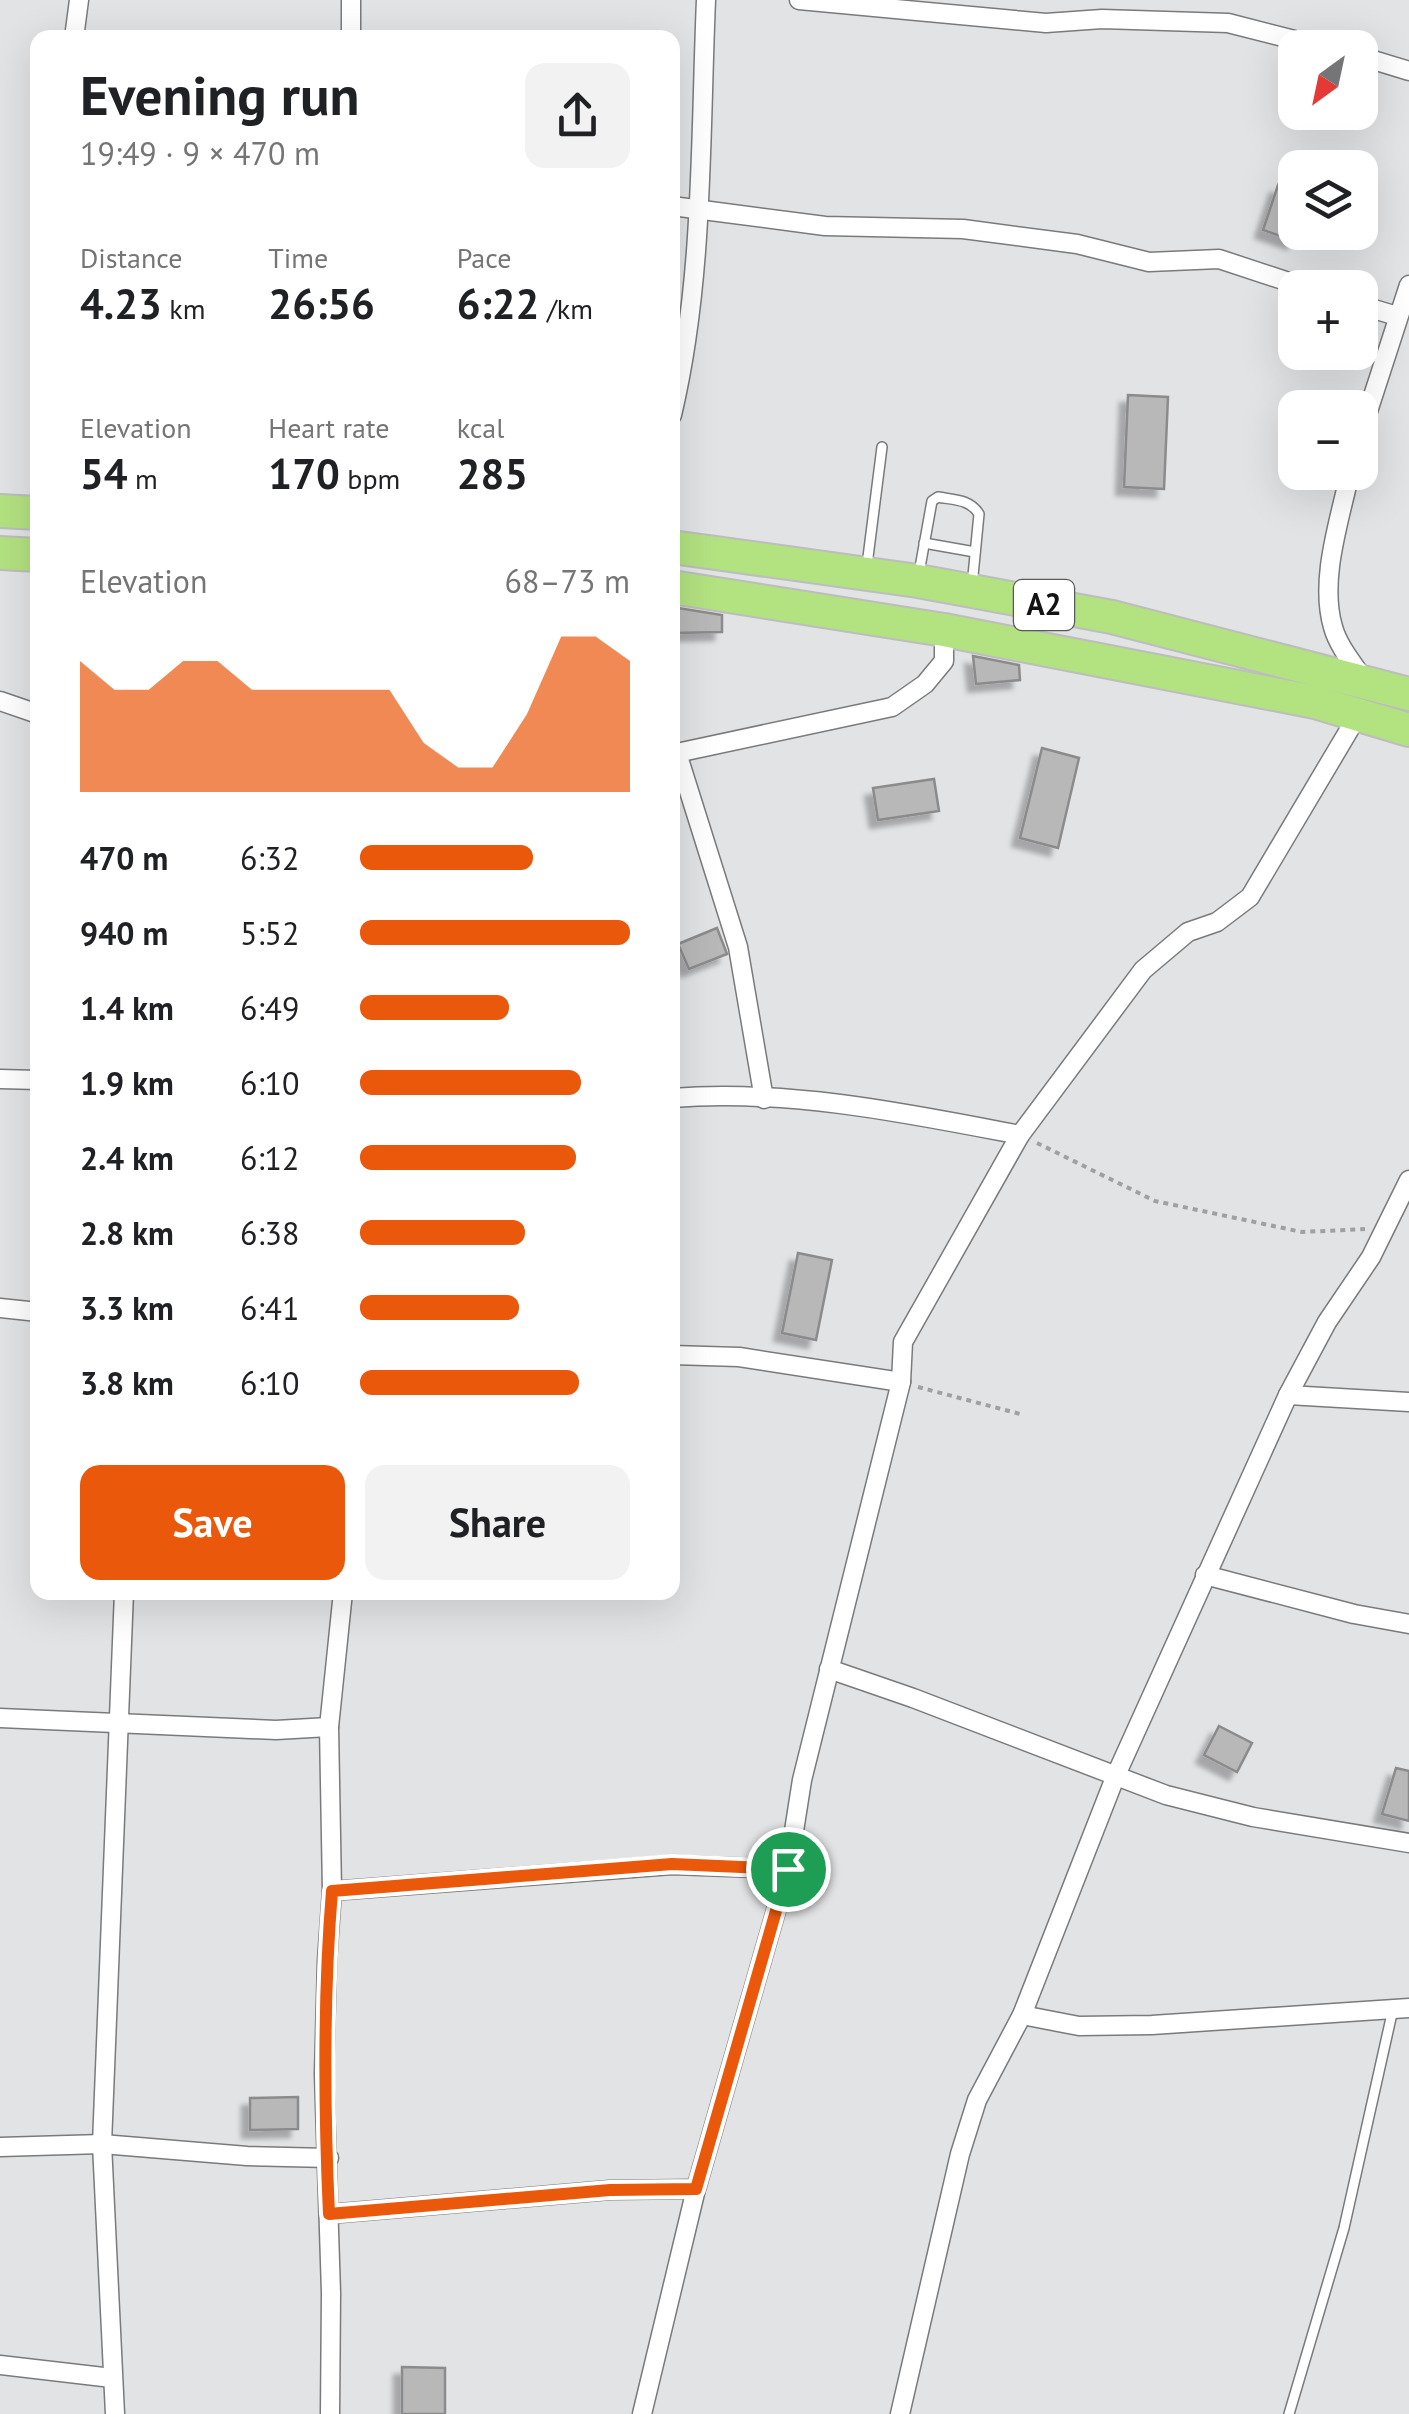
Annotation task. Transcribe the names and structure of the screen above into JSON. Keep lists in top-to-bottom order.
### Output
{
  "streets": {
    "highway": ["A2"]
  },
  "north": "bottom left",
  "page": {
    "map_buttons": ["+", "−"],
    "heading": ["Evening run", "19:49 · 9 × 470 m"],
    "stats": [
      ["Distance", "4.23 km"],
      ["Time", "26:56"],
      ["Pace", "6:22 /km"],
      ["Elevation", "54 m"],
      ["Heart rate", "170 bpm"],
      ["kcal", "285"]
    ],
    "chart": ["Elevation", "68–73 m"],
    "list": [
      {
        "name": "470 m",
        "note": "6:32"
      },
      {
        "name": "940 m",
        "note": "5:52"
      },
      {
        "name": "1.4 km",
        "note": "6:49"
      },
      {
        "name": "1.9 km",
        "note": "6:10"
      },
      {
        "name": "2.4 km",
        "note": "6:12"
      },
      {
        "name": "2.8 km",
        "note": "6:38"
      },
      {
        "name": "3.3 km",
        "note": "6:41"
      },
      {
        "name": "3.8 km",
        "note": "6:10"
      }
    ],
    "buttons": ["Save", "Share"]
  }
}
